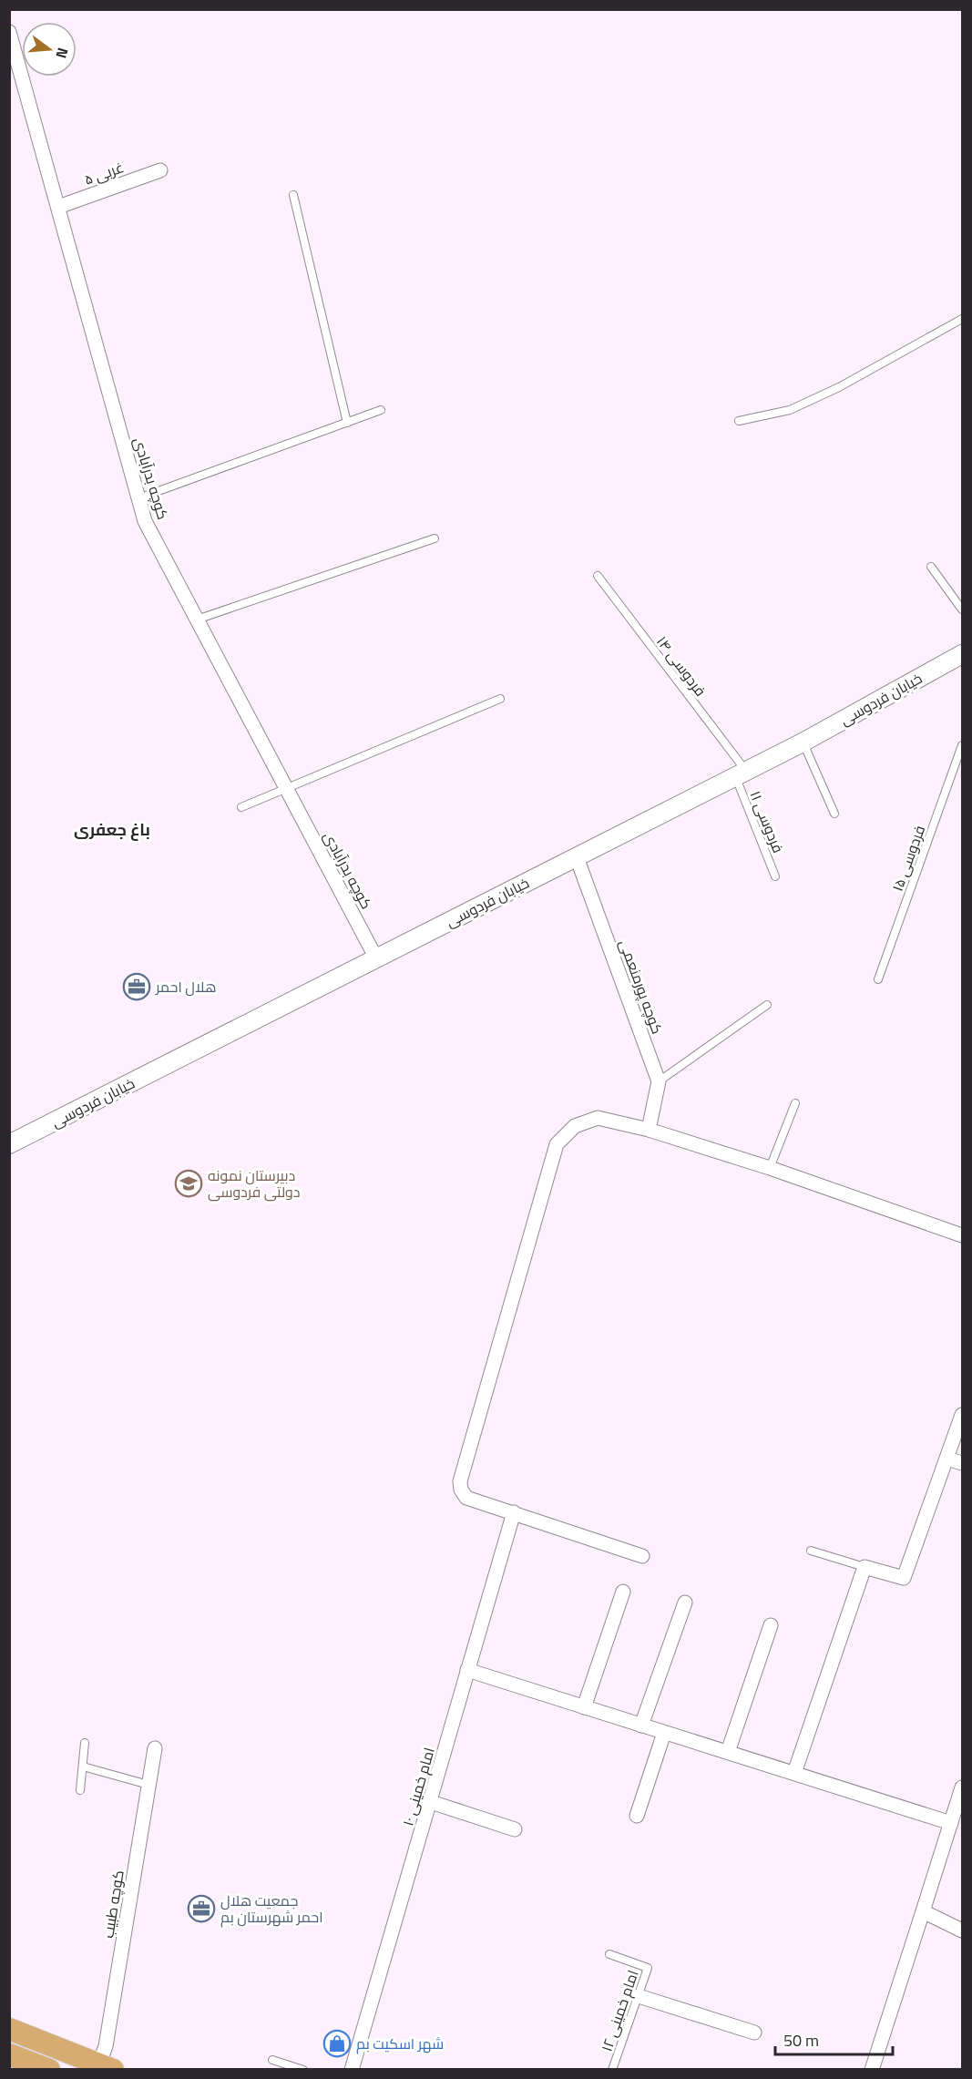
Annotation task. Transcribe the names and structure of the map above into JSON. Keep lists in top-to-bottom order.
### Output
{
  "streets": {
    "street": [
      "۵ غربی",
      "کوچه بدرآبادی",
      "خیابان فردوسی",
      "کوچه پورمنعمی",
      "امام خمینی ۱۰",
      "کوچه طبیب"
    ],
    "lane": [
      "فردوسی ۱۴",
      "فردوسی ۱۱",
      "فردوسی ۱۵",
      "امام خمینی ۱۲"
    ]
  },
  "crossings": [
    ["۵ غربی", "کوچه بدرآبادی"],
    ["کوچه بدرآبادی", "خیابان فردوسی"],
    ["فردوسی ۱۴", "خیابان فردوسی"],
    ["فردوسی ۱۴", "فردوسی ۱۱"],
    ["خیابان فردوسی", "فردوسی ۱۱"],
    ["خیابان فردوسی", "کوچه پورمنعمی"]
  ],
  "districts": ["باغ جعفری"],
  "places": {
    "office": ["هلال احمر", "جمعیت هلال احمر شهرستان بم"],
    "school or university": ["دبیرستان نمونه دولتی فردوسی"],
    "shop": ["شهر اسکیت بم"]
  },
  "scale_bar": "50 m",
  "north": "right"
}
